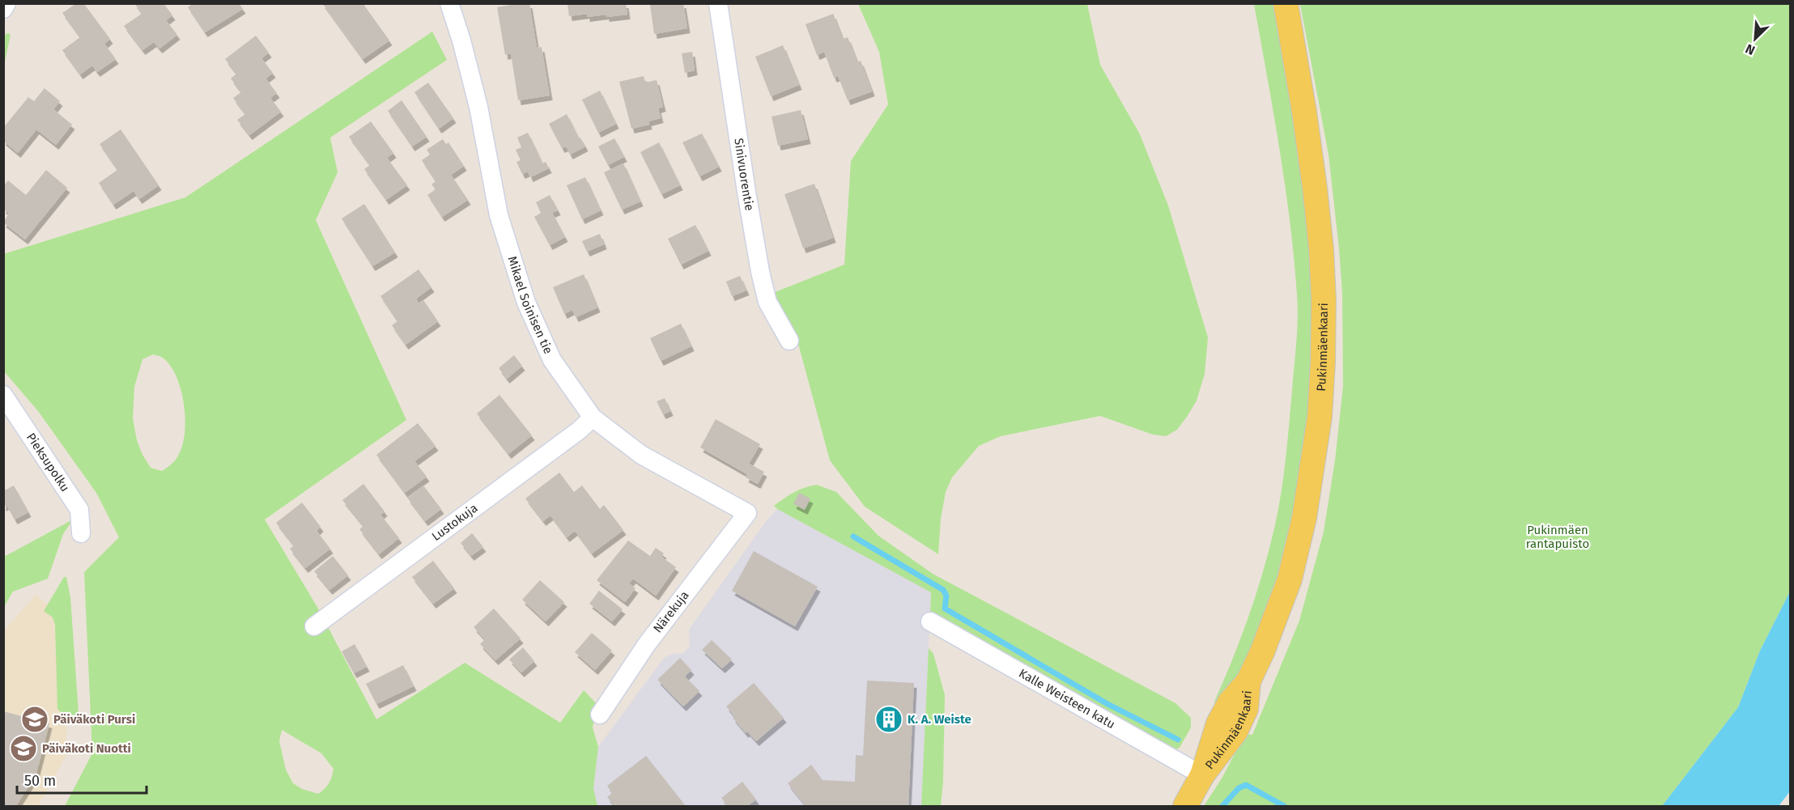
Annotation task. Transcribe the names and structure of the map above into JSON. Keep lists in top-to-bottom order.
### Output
{
  "streets": {
    "main road": ["Pukinmäenkaari"],
    "street": [
      "Sinivuorentie",
      "Mikael Soinisen tie",
      "Pieksupolku",
      "Lustokuja",
      "Närekuja",
      "Kalle Weisteen katu"
    ]
  },
  "crossings": [
    ["Mikael Soinisen tie", "Lustokuja"],
    ["Mikael Soinisen tie", "Närekuja"],
    ["Pukinmäenkaari", "Kalle Weisteen katu"]
  ],
  "parks": ["Pukinmäen rantapuisto"],
  "places": {
    "school or university": ["Päiväkoti Pursi", "Päiväkoti Nuotti"],
    "building": ["K. A. Weiste"]
  },
  "scale_bar": "50 m",
  "north": "bottom left"
}
